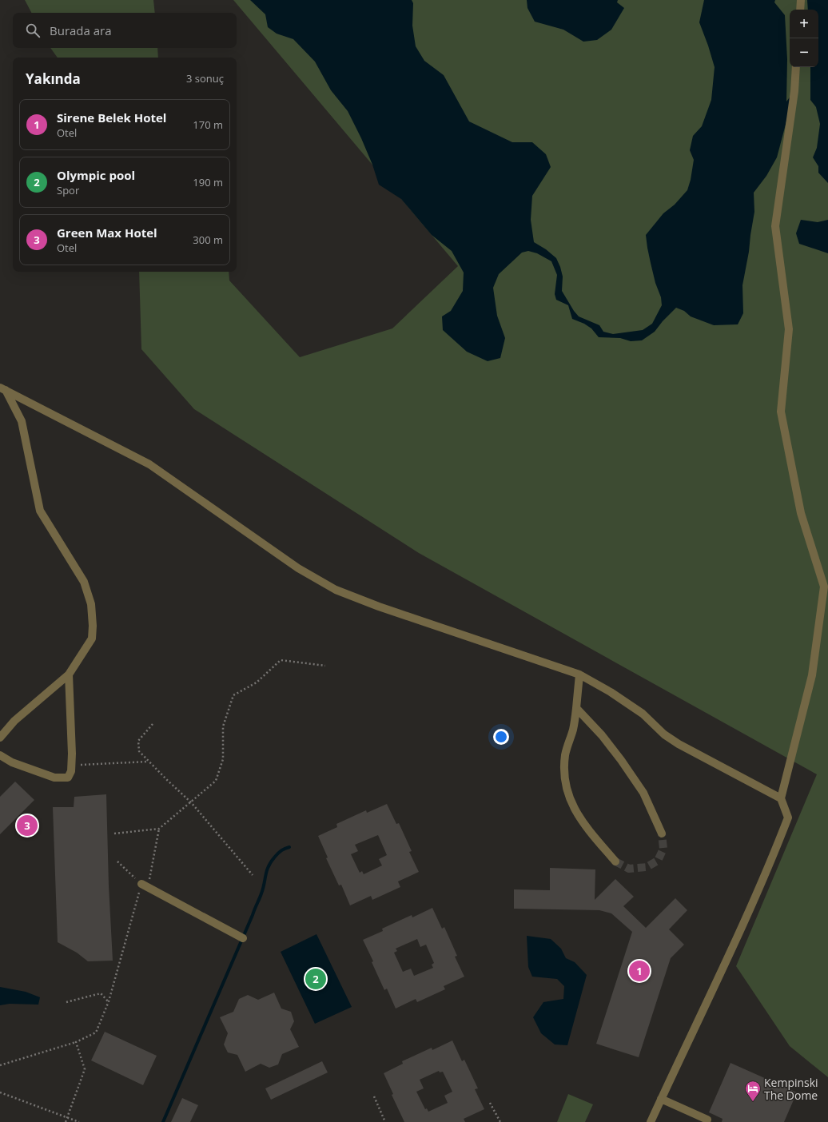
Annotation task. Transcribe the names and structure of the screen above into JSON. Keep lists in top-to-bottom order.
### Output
{
  "places": {
    "hotel": ["Kempinski The Dome"]
  },
  "page": {
    "map_buttons": ["+", "−"],
    "search": "Burada ara",
    "heading": ["Yakında", "3 sonuç"],
    "list": [
      {
        "mark": "1",
        "name": "Sirene Belek Hotel",
        "note": "Otel",
        "value": "170 m"
      },
      {
        "mark": "2",
        "name": "Olympic pool",
        "note": "Spor",
        "value": "190 m"
      },
      {
        "mark": "3",
        "name": "Green Max Hotel",
        "note": "Otel",
        "value": "300 m"
      }
    ],
    "pins": ["3", "1", "2"]
  }
}
